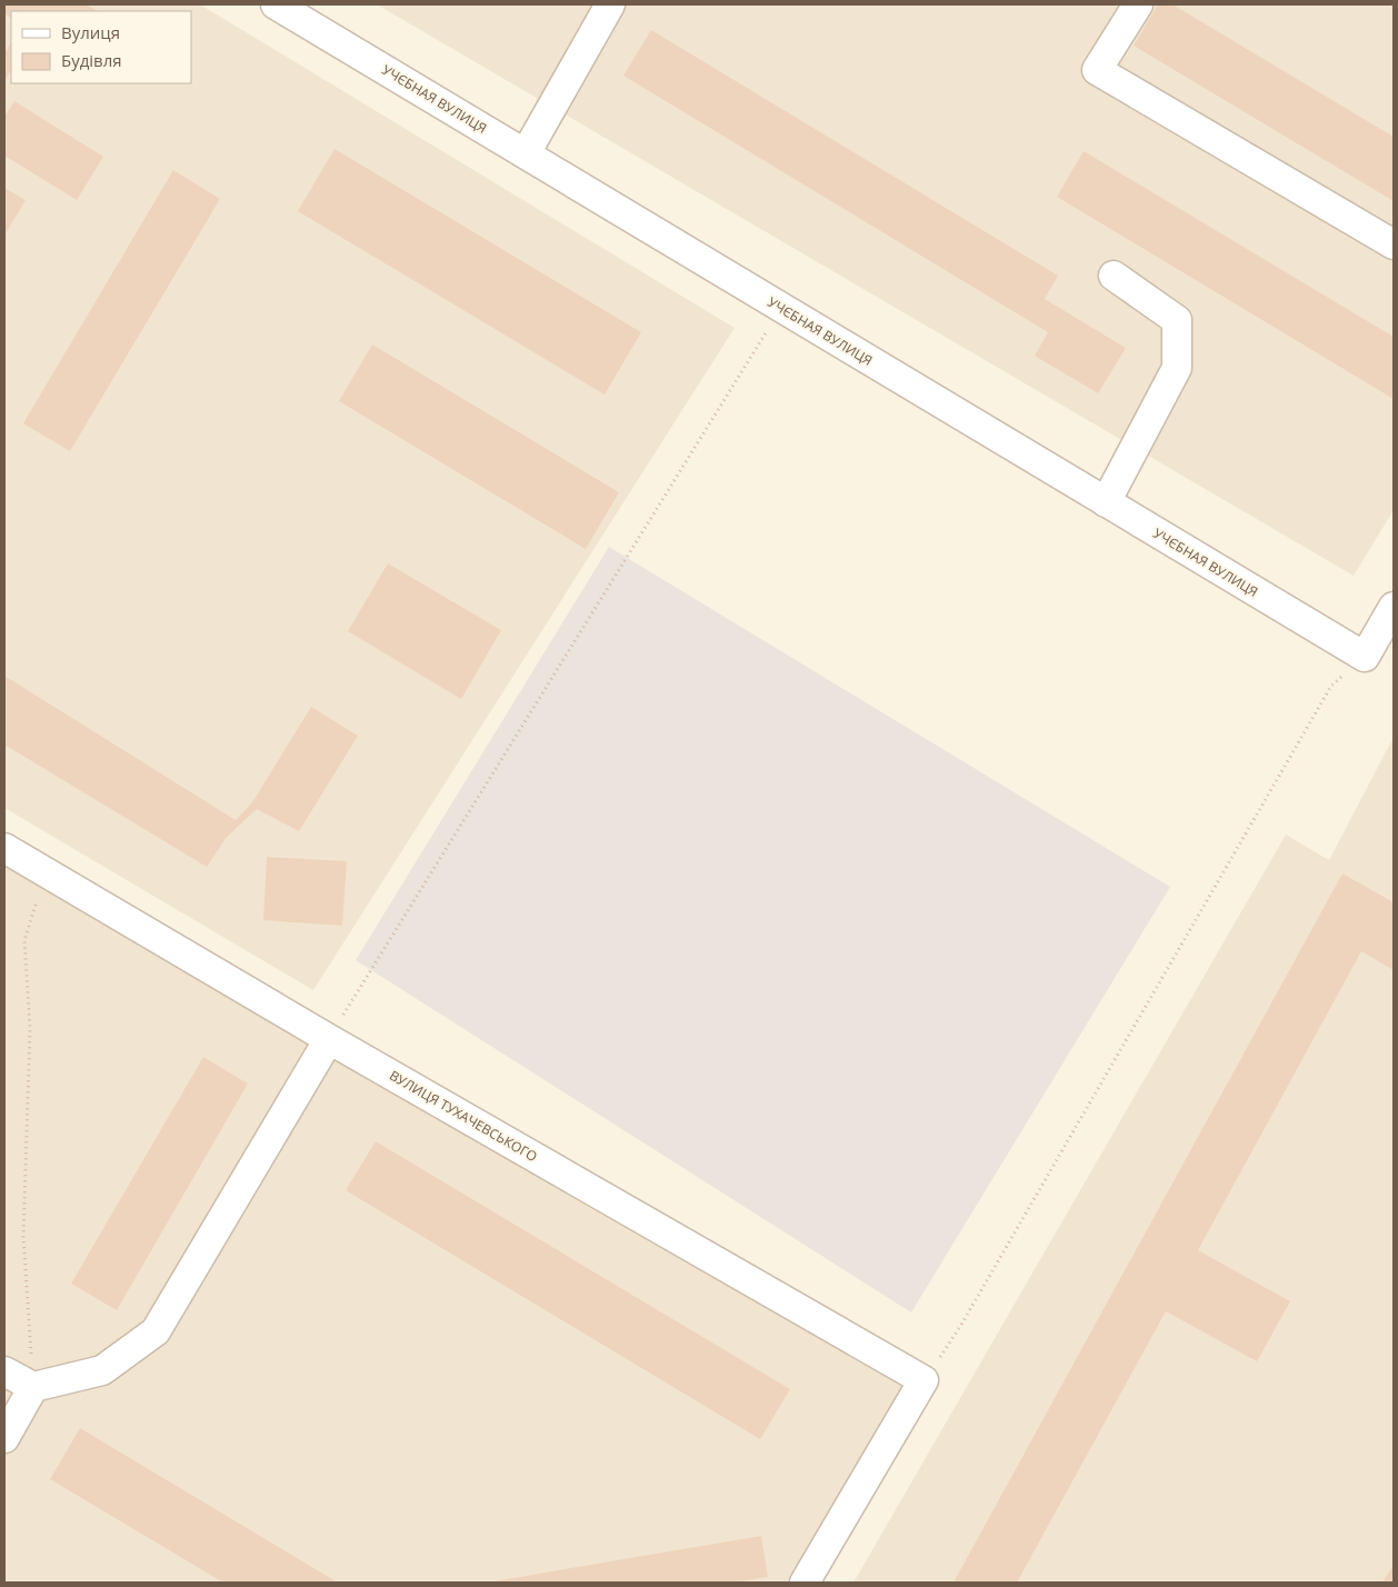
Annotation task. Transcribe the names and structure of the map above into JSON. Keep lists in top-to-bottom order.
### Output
{
  "streets": {
    "street": ["УЧЄБНАЯ ВУЛИЦЯ", "ВУЛИЦЯ ТУХАЧЕВСЬКОГО"]
  },
  "legend": ["Вулиця", "Будівля"]
}
